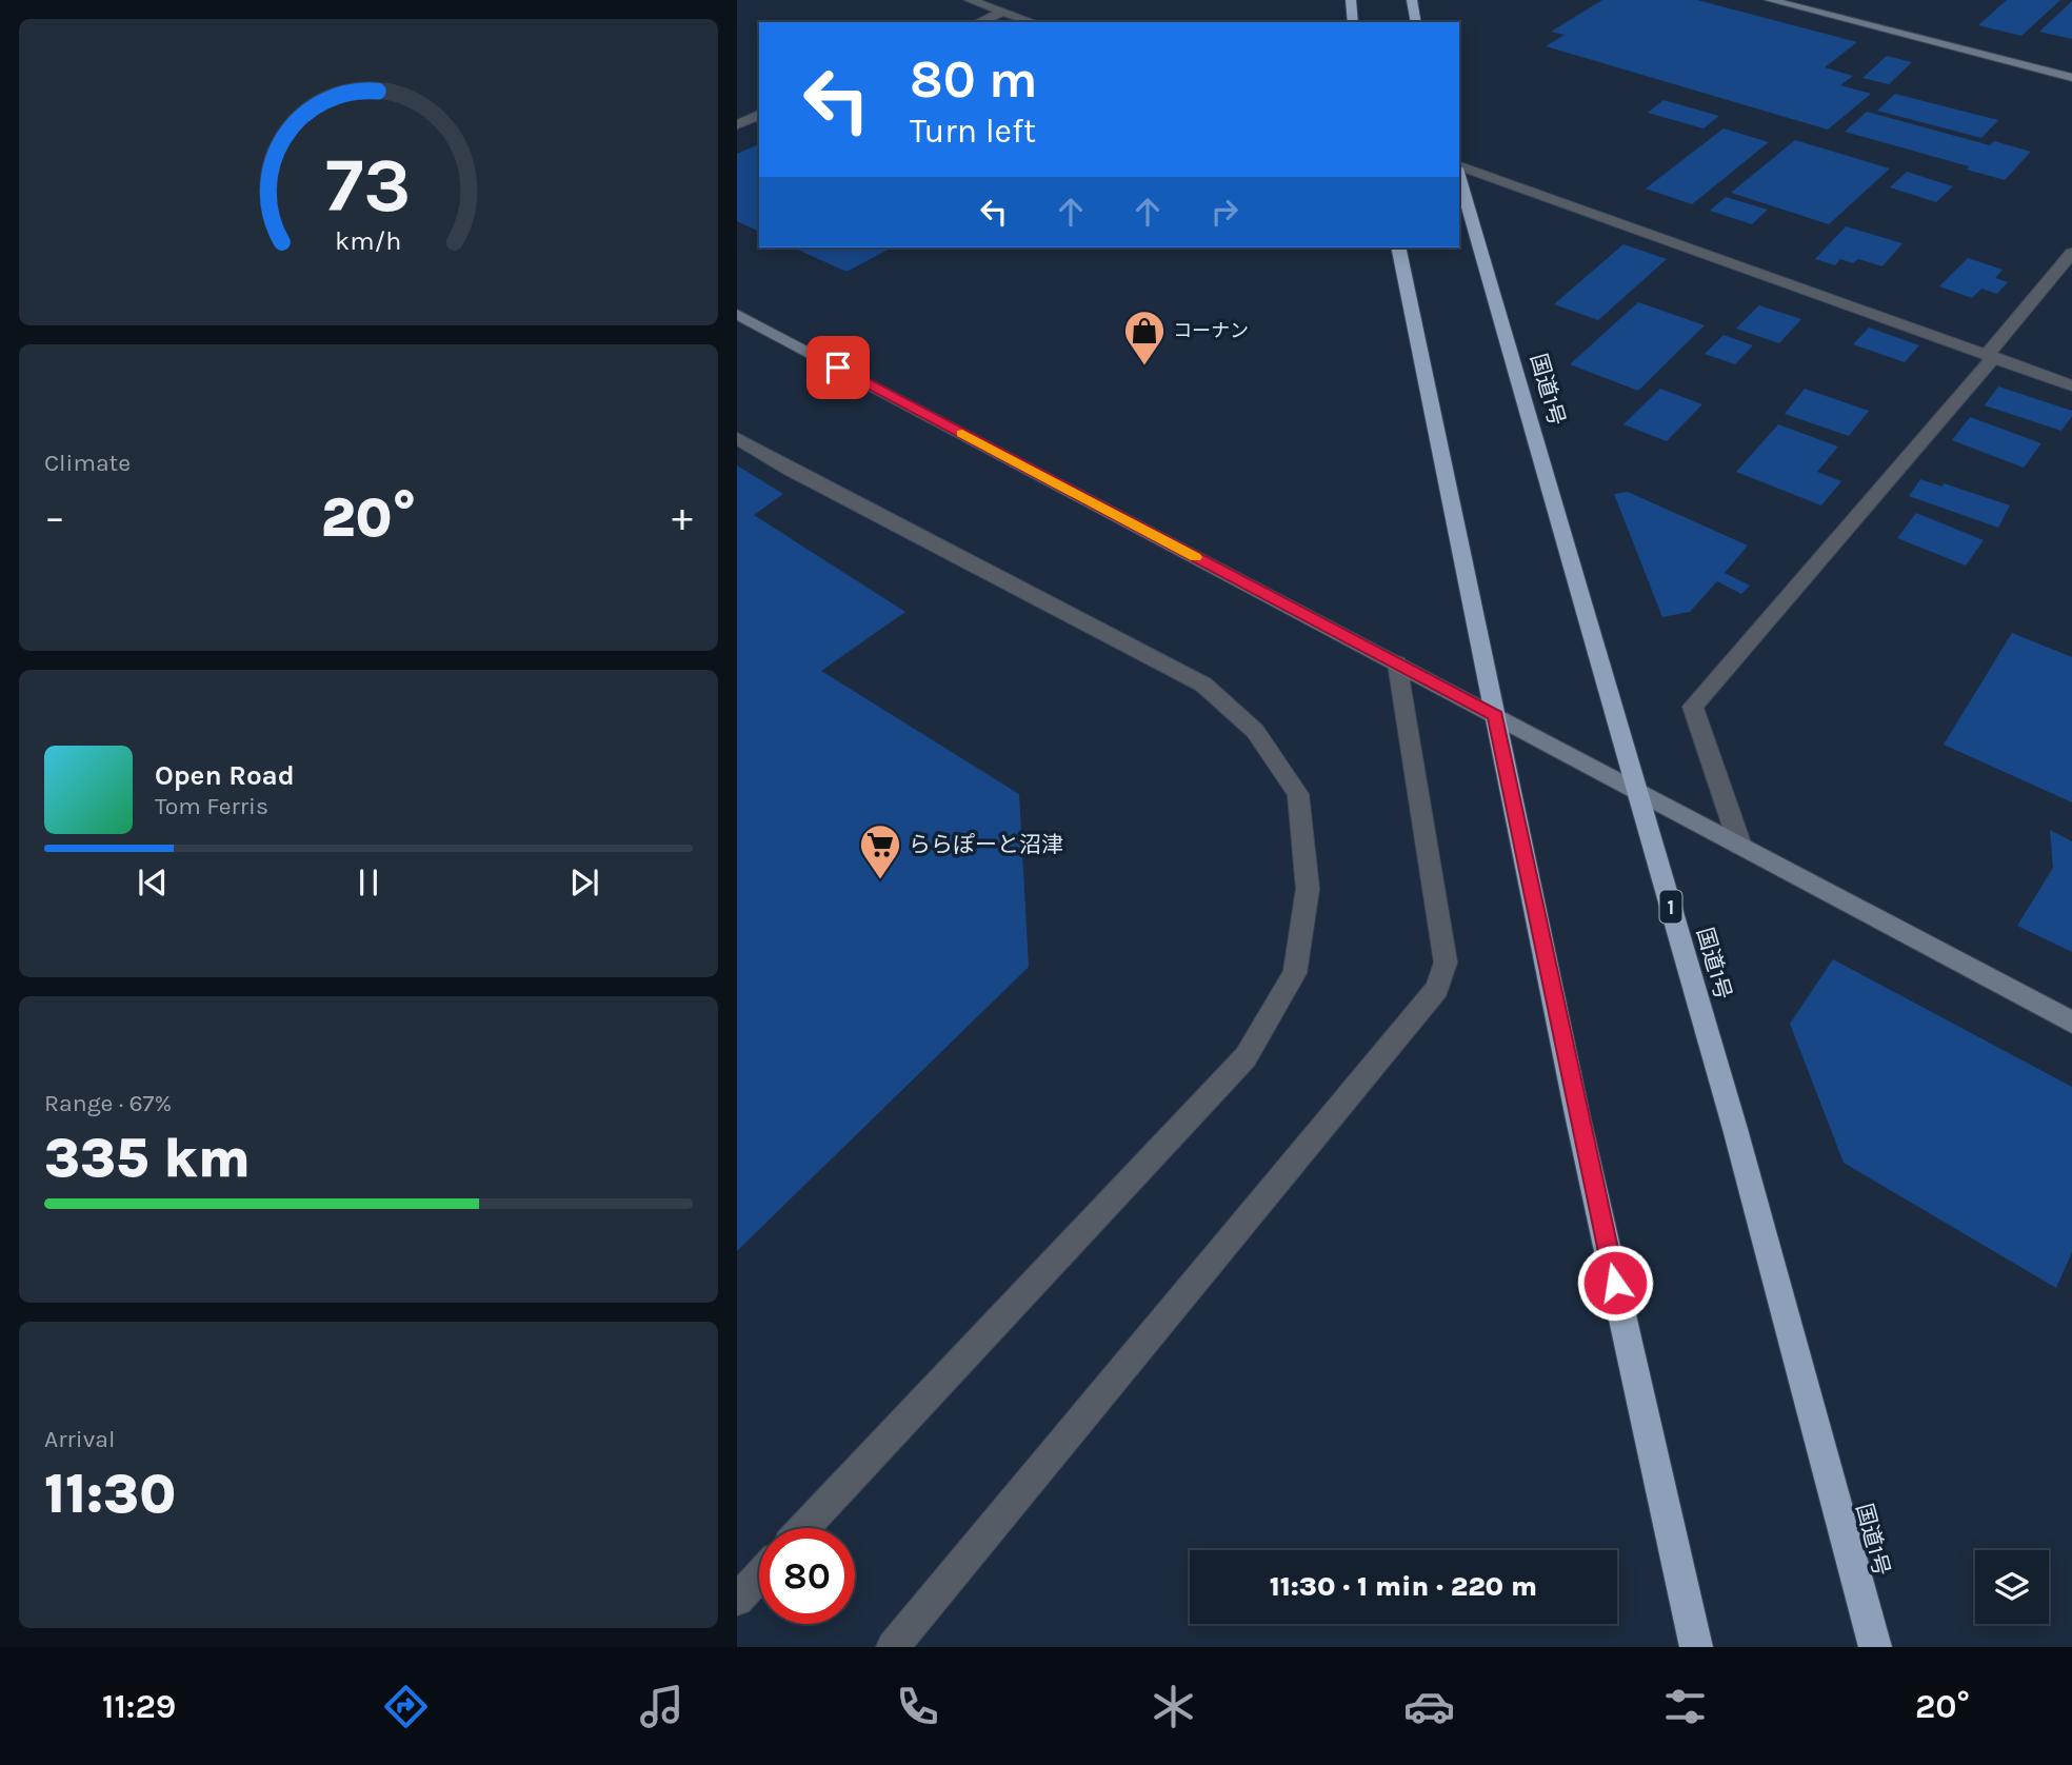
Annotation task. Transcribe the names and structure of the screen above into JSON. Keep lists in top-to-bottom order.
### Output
{
  "streets": {
    "highway": ["国道1号", "1"]
  },
  "places": {
    "shop": ["コーナン"],
    "supermarket": ["ららぽーと沼津"]
  },
  "page": {
    "turn": ["80 m", "Turn left"],
    "tile": [
      "Climate",
      ["Range · 67%", "335 km"],
      ["Arrival", "11:30"]
    ],
    "heat": ["−", "20°", "+"],
    "song": ["Open Road", "Tom Ferris"],
    "limit": "80",
    "trip": "11:30 · 1 min · 220 m",
    "tabs": ["11:29", "20°"],
    "gauge": ["73", "km/h"]
  }
}
